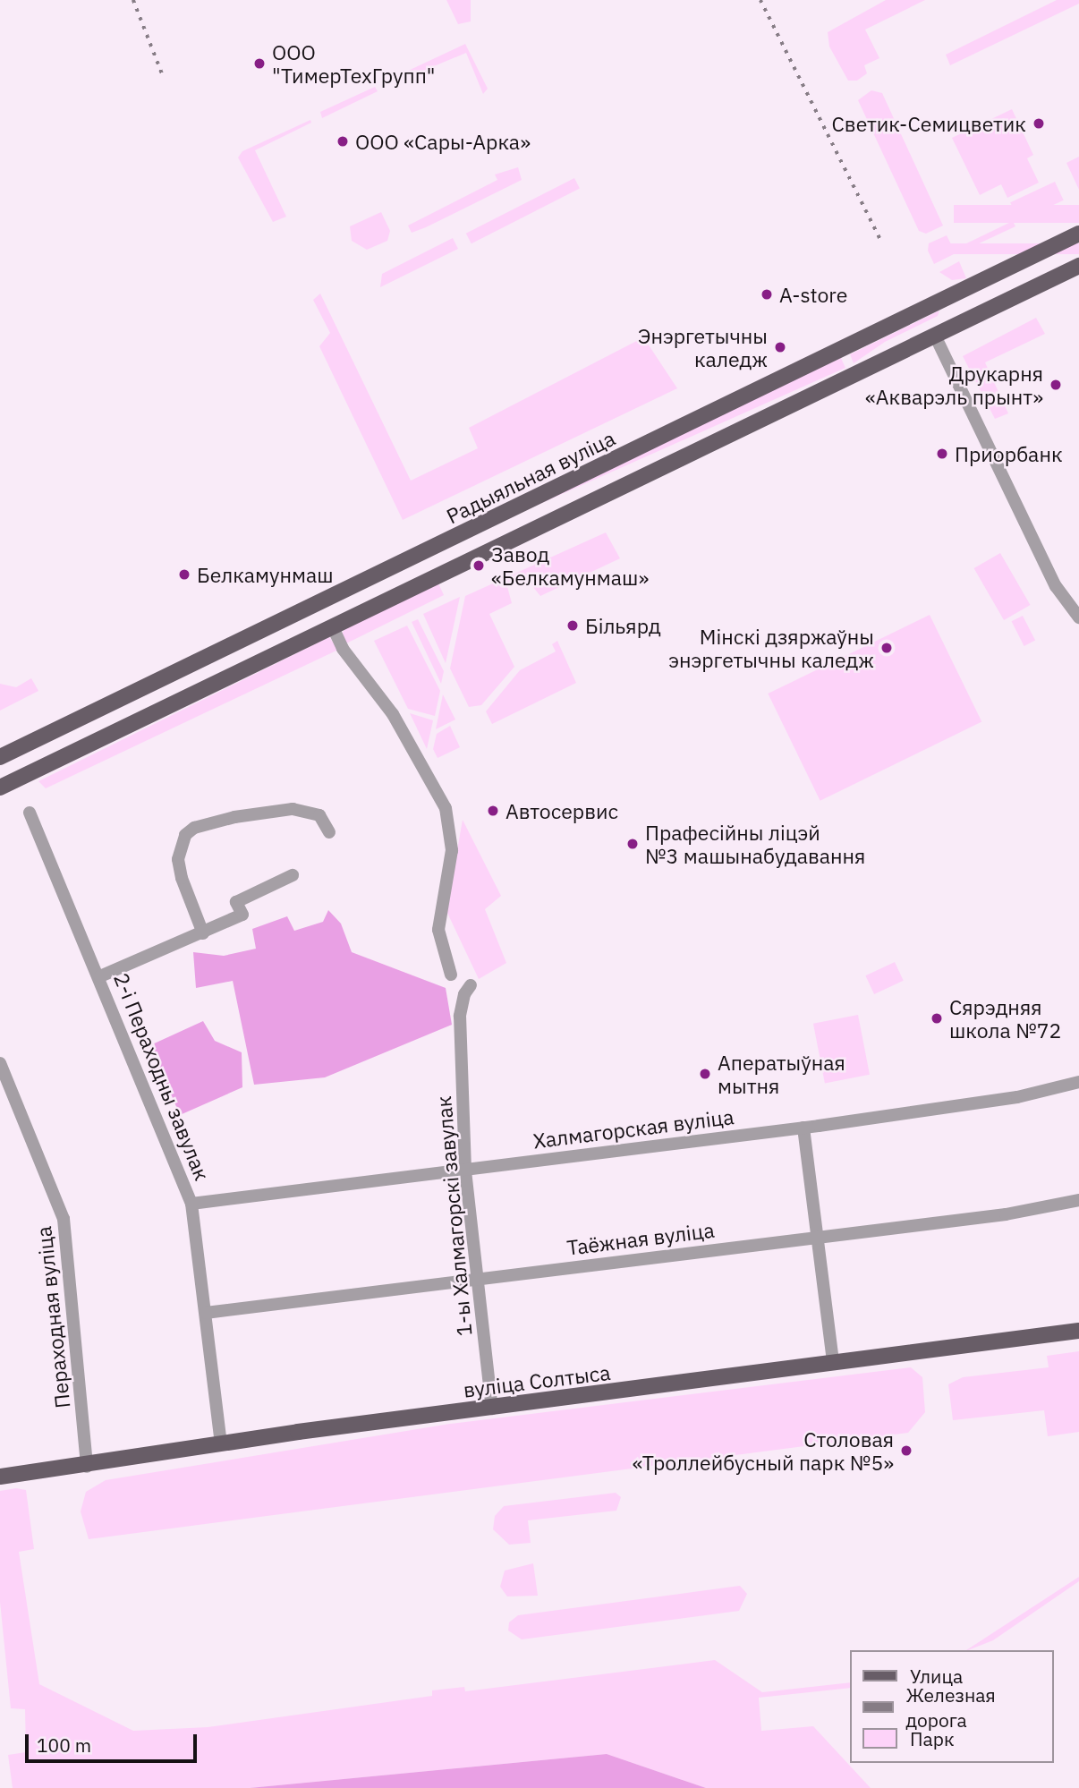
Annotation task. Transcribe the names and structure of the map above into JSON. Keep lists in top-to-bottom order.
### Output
{
  "streets": {
    "main road": ["Радыяльная вуліца", "вуліца Солтыса"],
    "street": [
      "2-і Пераходны завулак",
      "Халмагорская вуліца",
      "1-ы Халмагорскі завулак",
      "Таёжная вуліца",
      "Пераходная вуліца"
    ]
  },
  "crossings": [
    ["2-і Пераходны завулак", "Халмагорская вуліца"],
    ["2-і Пераходны завулак", "Таёжная вуліца"],
    ["2-і Пераходны завулак", "вуліца Солтыса"],
    ["Халмагорская вуліца", "1-ы Халмагорскі завулак"],
    ["1-ы Халмагорскі завулак", "Таёжная вуліца"],
    ["1-ы Халмагорскі завулак", "вуліца Солтыса"],
    ["Пераходная вуліца", "вуліца Солтыса"]
  ],
  "places": [
    "ООО \"ТимерТехГрупп\"",
    "Светик-Семицветик",
    "ООО «Сары-Арка»",
    "А-store",
    "Энэргетычны каледж",
    "Друкарня «Акварэль прынт»",
    "Приорбанк",
    "Завод «Белкамунмаш»",
    "Белкамунмаш",
    "Більярд",
    "Мінскі дзяржаўны энэргетычны каледж",
    "Автосервис",
    "Прафесійны ліцэй №3 машынабудавання",
    "Сярэдняя школа №72",
    "Аператыўная мытня",
    "Столовая «Троллейбусный парк №5»"
  ],
  "legend": ["Улица", "Железная дорога", "Парк"],
  "scale_bar": "100 m"
}
